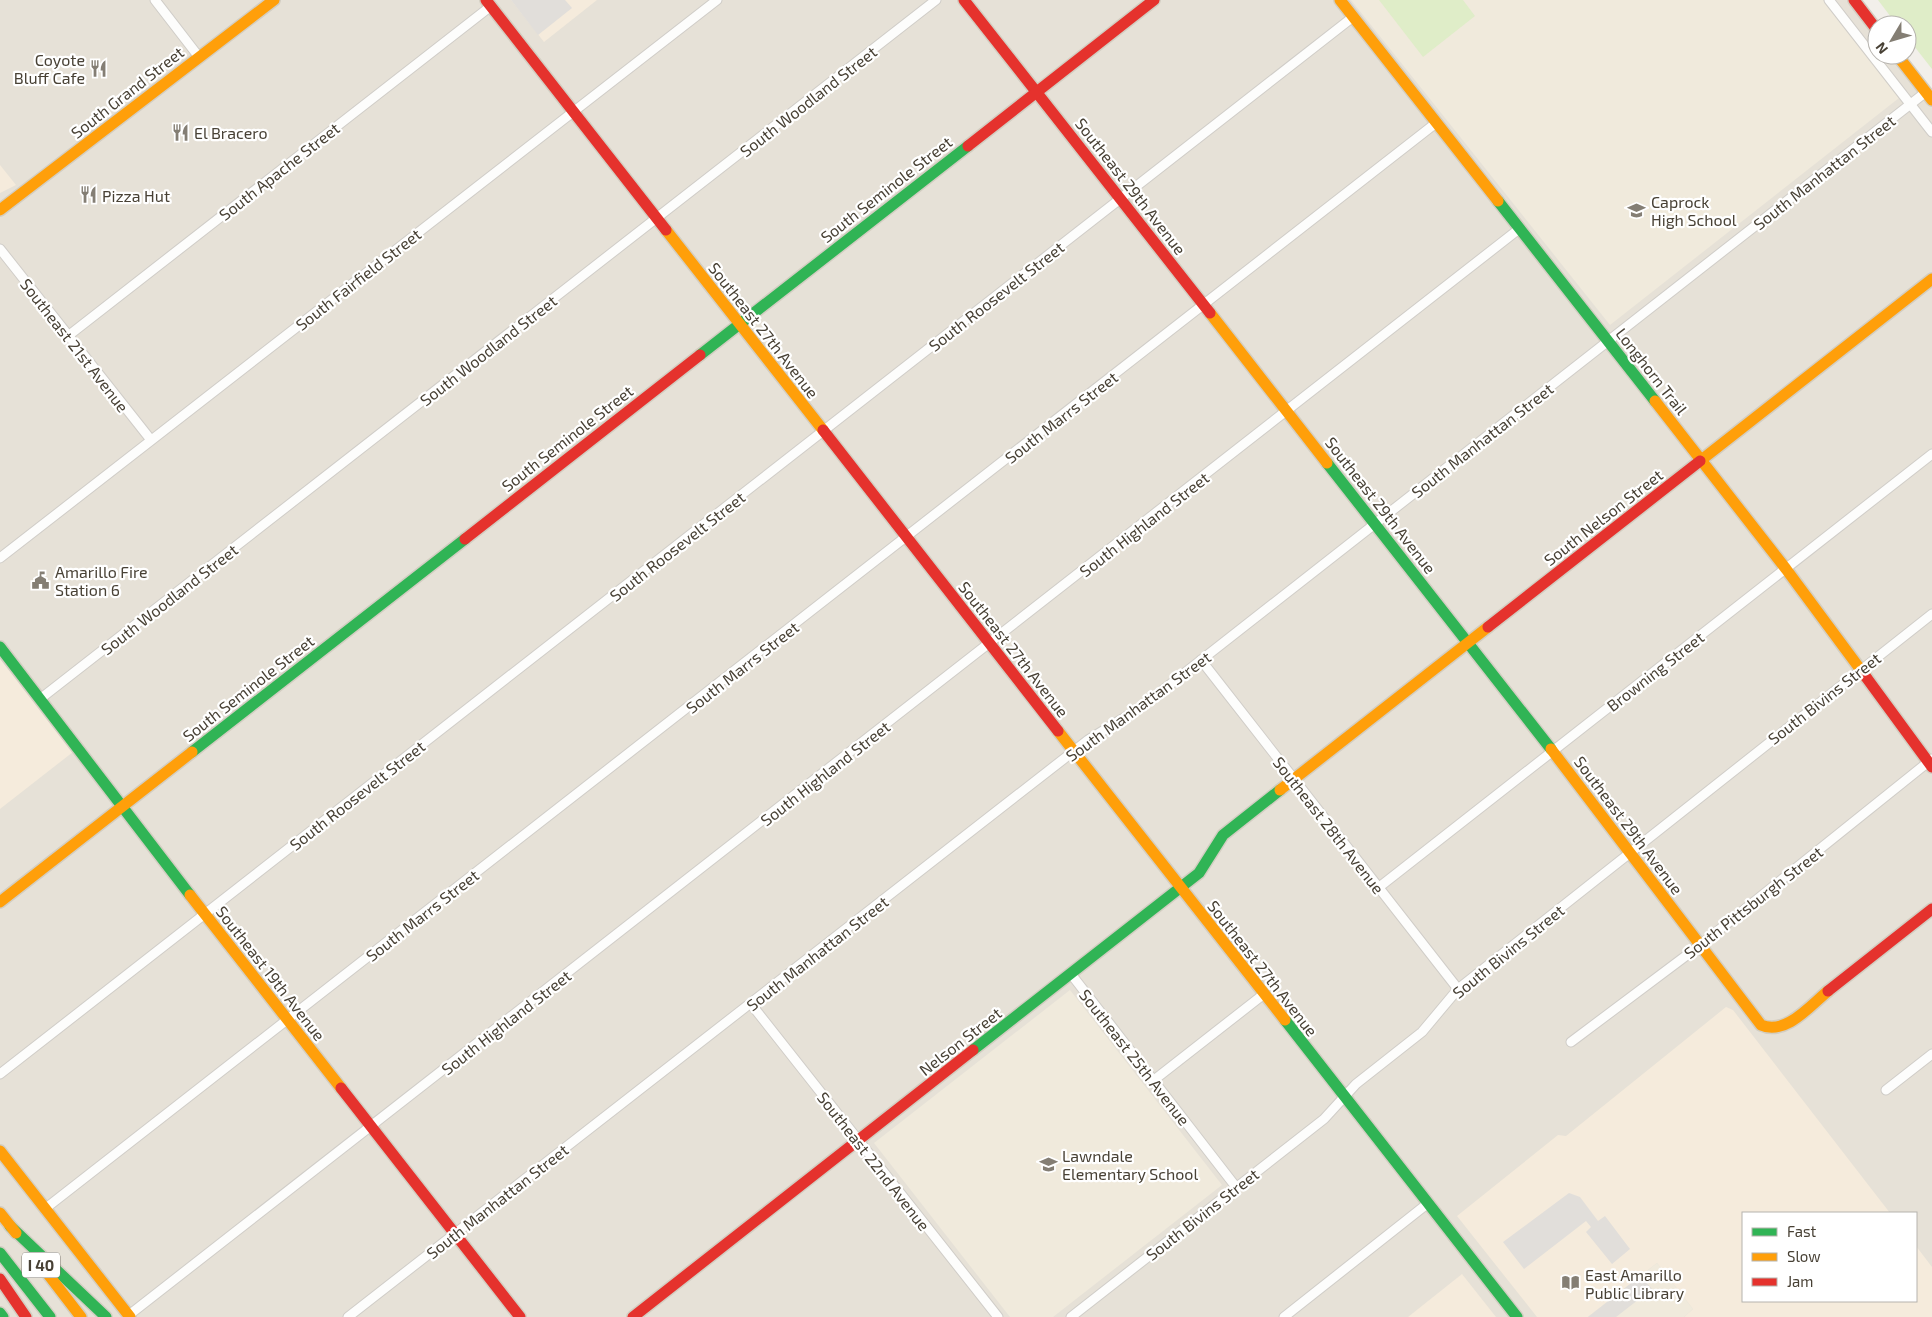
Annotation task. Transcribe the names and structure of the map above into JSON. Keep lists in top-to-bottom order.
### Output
{
  "streets": {
    "main road": [
      "South Grand Street",
      "Southeast 29th Avenue",
      "South Seminole Street",
      "Southeast 27th Avenue",
      "Longhorn Trail",
      "South Nelson Street",
      "Southeast 19th Avenue",
      "Nelson Street",
      "I 40"
    ],
    "street": [
      "South Woodland Street",
      "South Apache Street",
      "South Manhattan Street",
      "South Fairfield Street",
      "South Roosevelt Street",
      "Southeast 21st Avenue",
      "South Marrs Street",
      "South Highland Street",
      "Browning Street",
      "South Bivins Street",
      "Southeast 28th Avenue",
      "South Pittsburgh Street",
      "Southeast 25th Avenue",
      "Southeast 22nd Avenue"
    ]
  },
  "crossings": [
    ["South Woodland Street", "Southeast 27th Avenue"],
    ["South Woodland Street", "Southeast 19th Avenue"],
    ["South Apache Street", "Southeast 27th Avenue"],
    ["South Apache Street", "Southeast 21st Avenue"],
    ["South Manhattan Street", "Southeast 29th Avenue"],
    ["South Manhattan Street", "Southeast 27th Avenue"],
    ["South Manhattan Street", "Longhorn Trail"],
    ["South Manhattan Street", "Southeast 28th Avenue"],
    ["South Manhattan Street", "Southeast 19th Avenue"],
    ["South Manhattan Street", "Southeast 22nd Avenue"],
    ["Southeast 29th Avenue", "South Seminole Street"],
    ["Southeast 29th Avenue", "South Roosevelt Street"],
    ["Southeast 29th Avenue", "South Marrs Street"],
    ["Southeast 29th Avenue", "South Nelson Street"],
    ["Southeast 29th Avenue", "South Highland Street"],
    ["Southeast 29th Avenue", "Browning Street"],
    ["Southeast 29th Avenue", "South Bivins Street"],
    ["Southeast 29th Avenue", "South Pittsburgh Street"],
    ["South Seminole Street", "Southeast 27th Avenue"],
    ["South Seminole Street", "Southeast 19th Avenue"],
    ["South Fairfield Street", "Southeast 27th Avenue"],
    ["South Fairfield Street", "Southeast 21st Avenue"],
    ["South Roosevelt Street", "Southeast 27th Avenue"],
    ["South Roosevelt Street", "Longhorn Trail"],
    ["South Roosevelt Street", "Southeast 19th Avenue"],
    ["Southeast 27th Avenue", "South Marrs Street"],
    ["Southeast 27th Avenue", "South Highland Street"],
    ["Southeast 27th Avenue", "South Bivins Street"],
    ["Southeast 27th Avenue", "Nelson Street"],
    ["Longhorn Trail", "South Marrs Street"],
    ["Longhorn Trail", "South Nelson Street"],
    ["Longhorn Trail", "South Highland Street"],
    ["Longhorn Trail", "Browning Street"],
    ["Longhorn Trail", "South Bivins Street"],
    ["Longhorn Trail", "South Pittsburgh Street"],
    ["South Marrs Street", "Southeast 19th Avenue"],
    ["South Nelson Street", "Southeast 28th Avenue"],
    ["South Nelson Street", "Nelson Street"],
    ["South Highland Street", "Southeast 19th Avenue"],
    ["Browning Street", "Southeast 28th Avenue"],
    ["South Bivins Street", "Southeast 28th Avenue"],
    ["South Bivins Street", "Southeast 25th Avenue"],
    ["Southeast 28th Avenue", "Nelson Street"],
    ["Nelson Street", "Southeast 25th Avenue"],
    ["Nelson Street", "Southeast 22nd Avenue"]
  ],
  "places": {
    "restaurant": ["Coyote Bluff Cafe", "El Bracero", "Pizza Hut"],
    "school or university": ["Caprock High School", "Lawndale Elementary School"],
    "public building": ["Amarillo Fire Station 6"],
    "library": ["East Amarillo Public Library"]
  },
  "legend": ["Fast", "Slow", "Jam"],
  "north": "bottom left"
}
